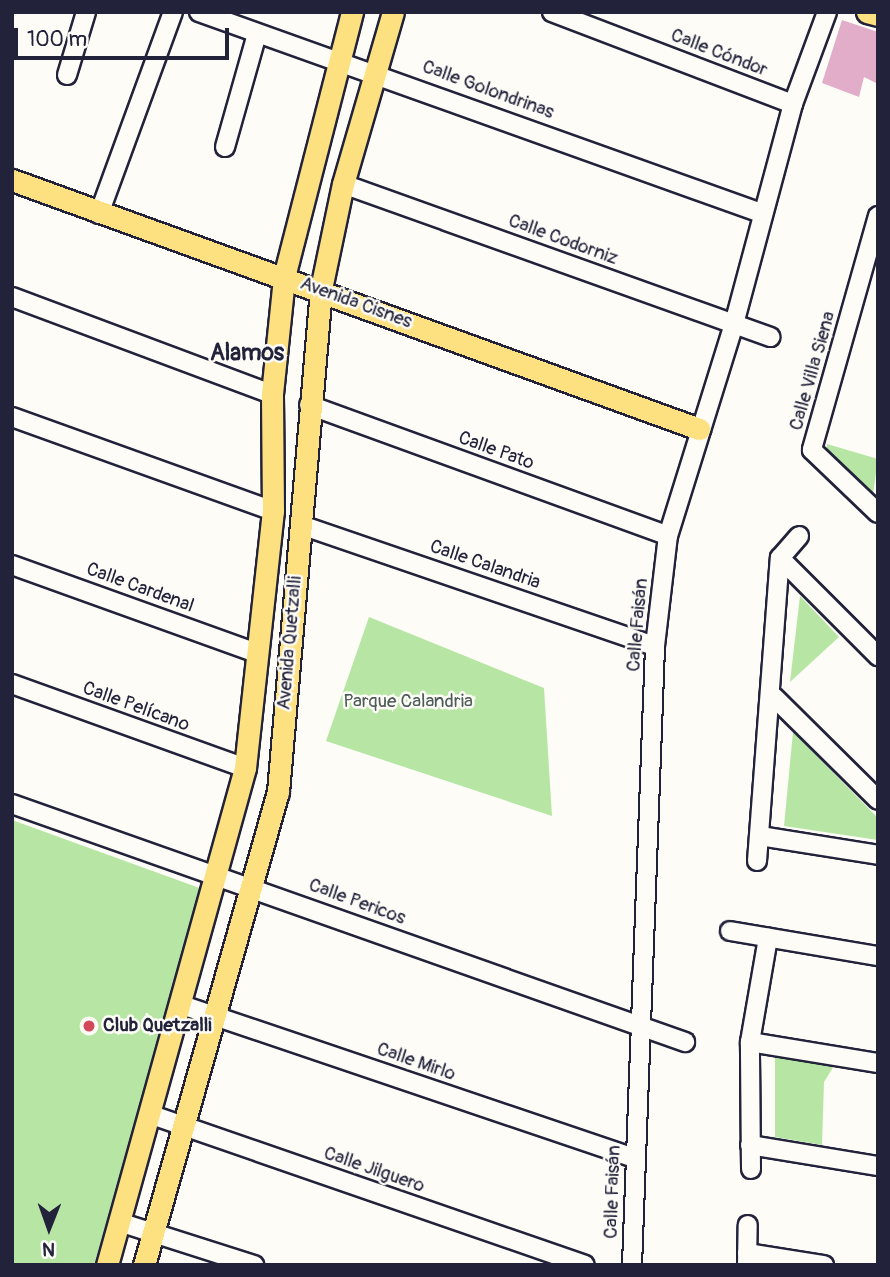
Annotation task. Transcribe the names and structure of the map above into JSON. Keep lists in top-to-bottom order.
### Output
{
  "streets": {
    "main road": ["Avenida Cisnes", "Avenida Quetzalli"],
    "street": [
      "Calle Cóndor",
      "Calle Golondrinas",
      "Calle Codorniz",
      "Calle Villa Siena",
      "Calle Pato",
      "Calle Calandria",
      "Calle Cardenal",
      "Calle Faisán",
      "Calle Pelícano",
      "Calle Pericos",
      "Calle Mirlo",
      "Calle Jilguero"
    ]
  },
  "crossings": [
    ["Calle Cóndor", "Calle Faisán"],
    ["Calle Golondrinas", "Calle Faisán"],
    ["Calle Golondrinas", "Avenida Quetzalli"],
    ["Calle Codorniz", "Calle Faisán"],
    ["Calle Codorniz", "Avenida Quetzalli"],
    ["Avenida Cisnes", "Calle Faisán"],
    ["Avenida Cisnes", "Avenida Quetzalli"],
    ["Calle Pato", "Calle Faisán"],
    ["Calle Pato", "Avenida Quetzalli"],
    ["Calle Calandria", "Calle Faisán"],
    ["Calle Calandria", "Avenida Quetzalli"],
    ["Calle Cardenal", "Avenida Quetzalli"],
    ["Calle Faisán", "Calle Pericos"],
    ["Calle Faisán", "Calle Mirlo"],
    ["Avenida Quetzalli", "Calle Pelícano"],
    ["Avenida Quetzalli", "Calle Pericos"],
    ["Avenida Quetzalli", "Calle Mirlo"],
    ["Avenida Quetzalli", "Calle Jilguero"]
  ],
  "districts": ["Alamos"],
  "parks": ["Parque Calandria"],
  "places": ["Club Quetzalli"],
  "scale_bar": "100 m",
  "north": "bottom"
}
